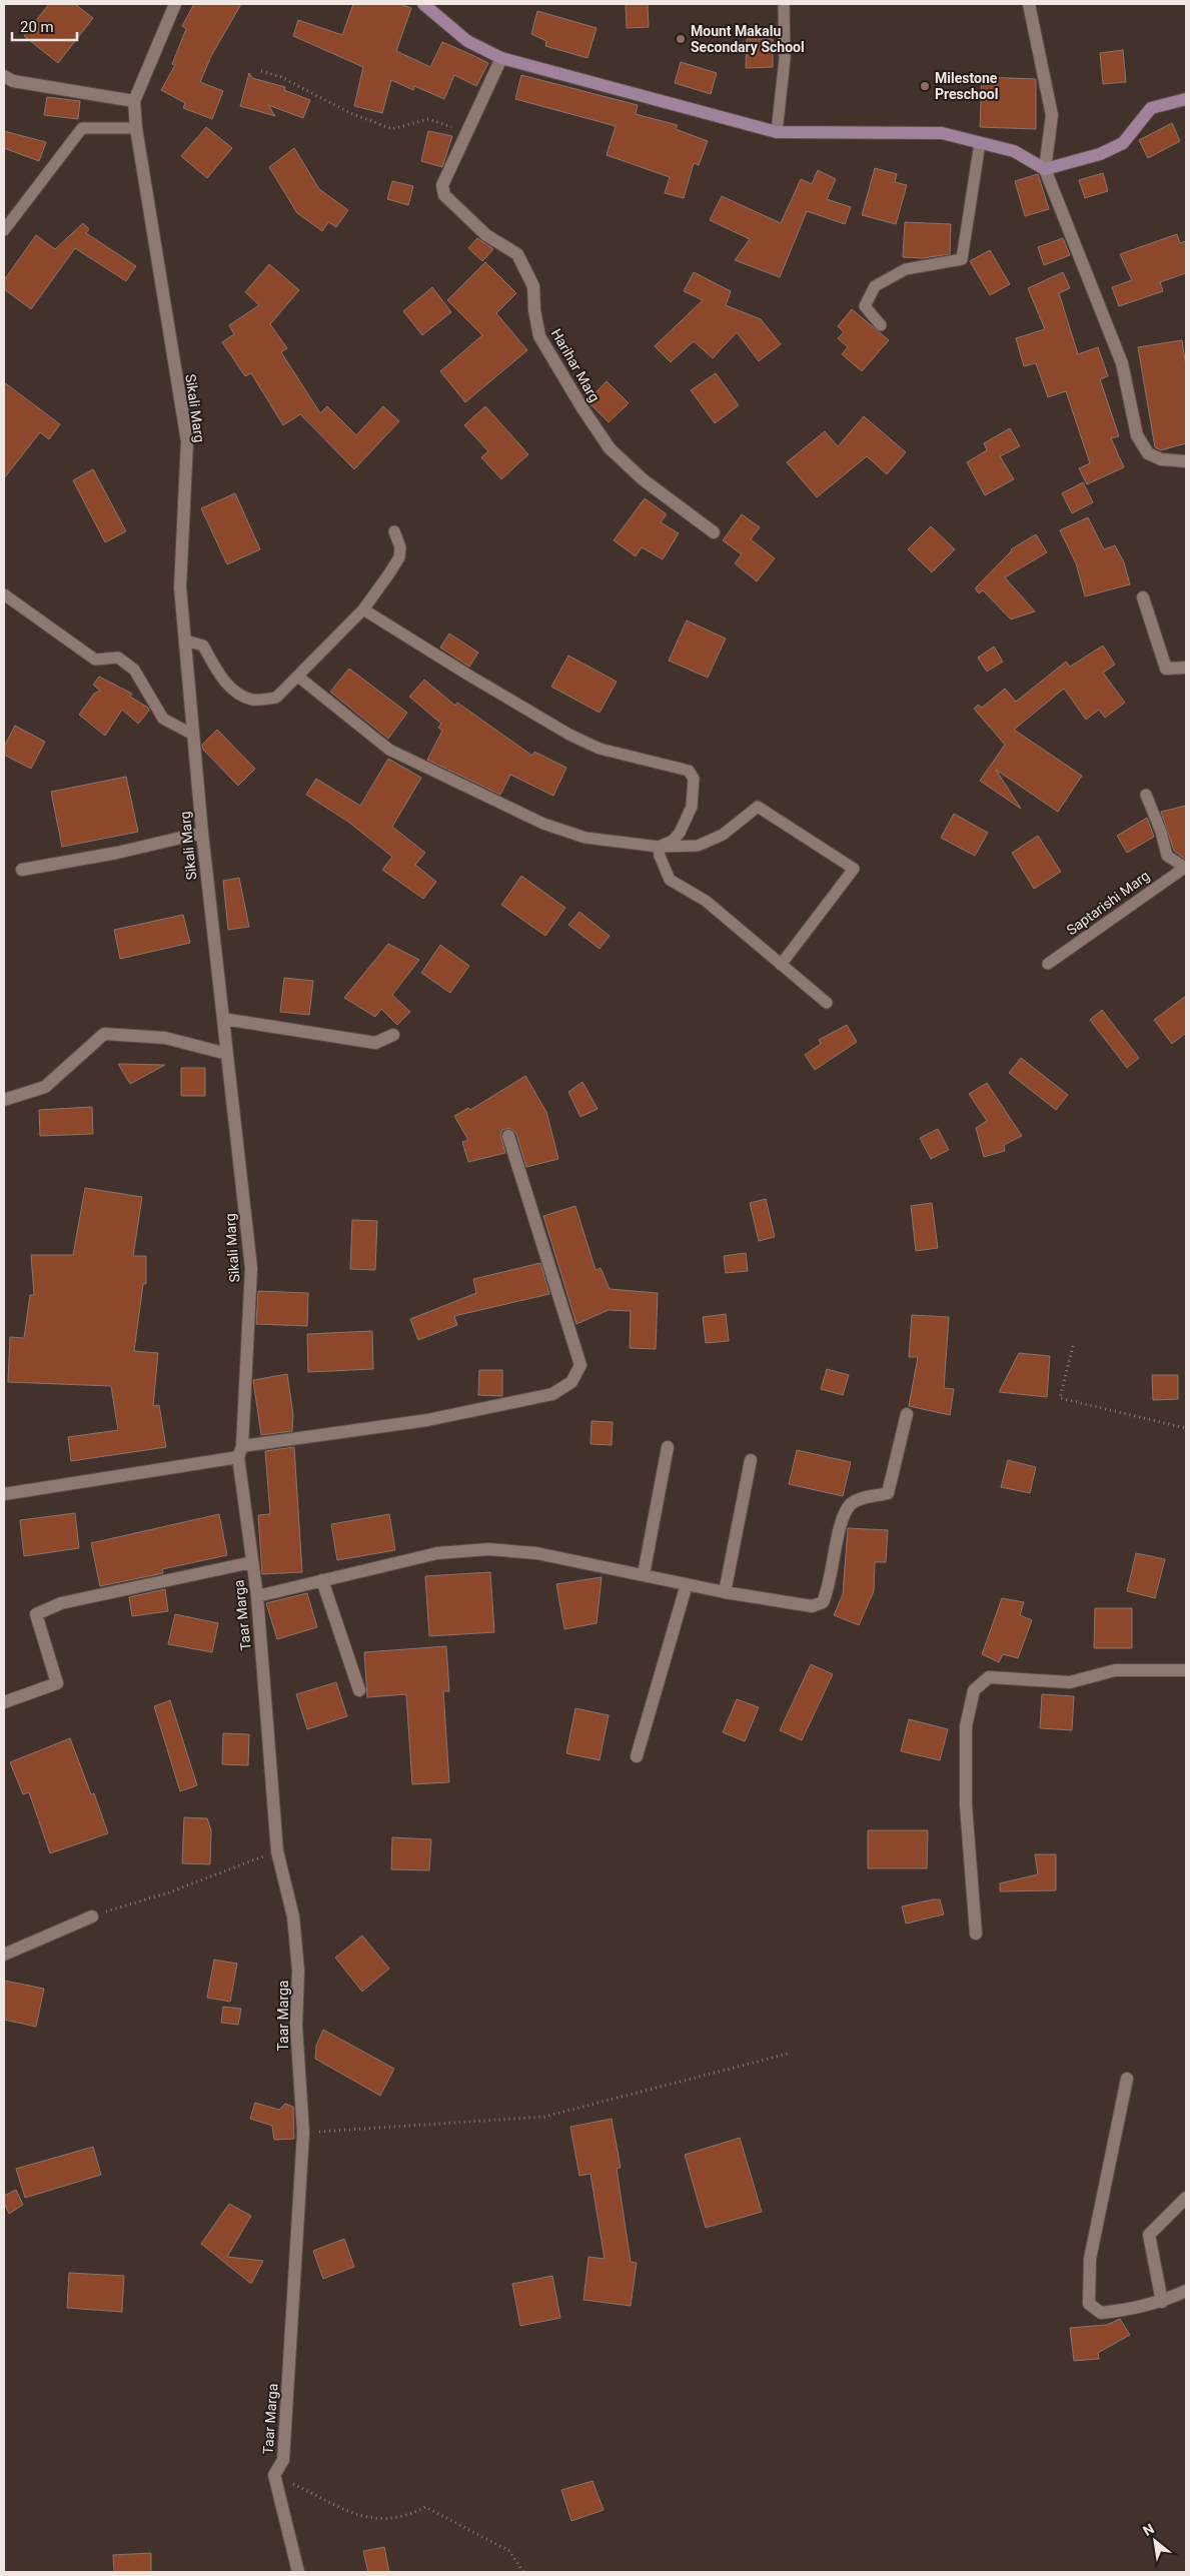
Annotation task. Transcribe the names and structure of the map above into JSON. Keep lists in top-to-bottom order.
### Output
{
  "streets": {
    "street": ["Harihar Marg", "Sikali Marg", "Taar Marga"],
    "lane": ["Saptarishi Marg"]
  },
  "crossings": [
    ["Sikali Marg", "Taar Marga"]
  ],
  "places": ["Mount Makalu Secondary School", "Milestone Preschool"],
  "scale_bar": "20 m",
  "north": "top left"
}
